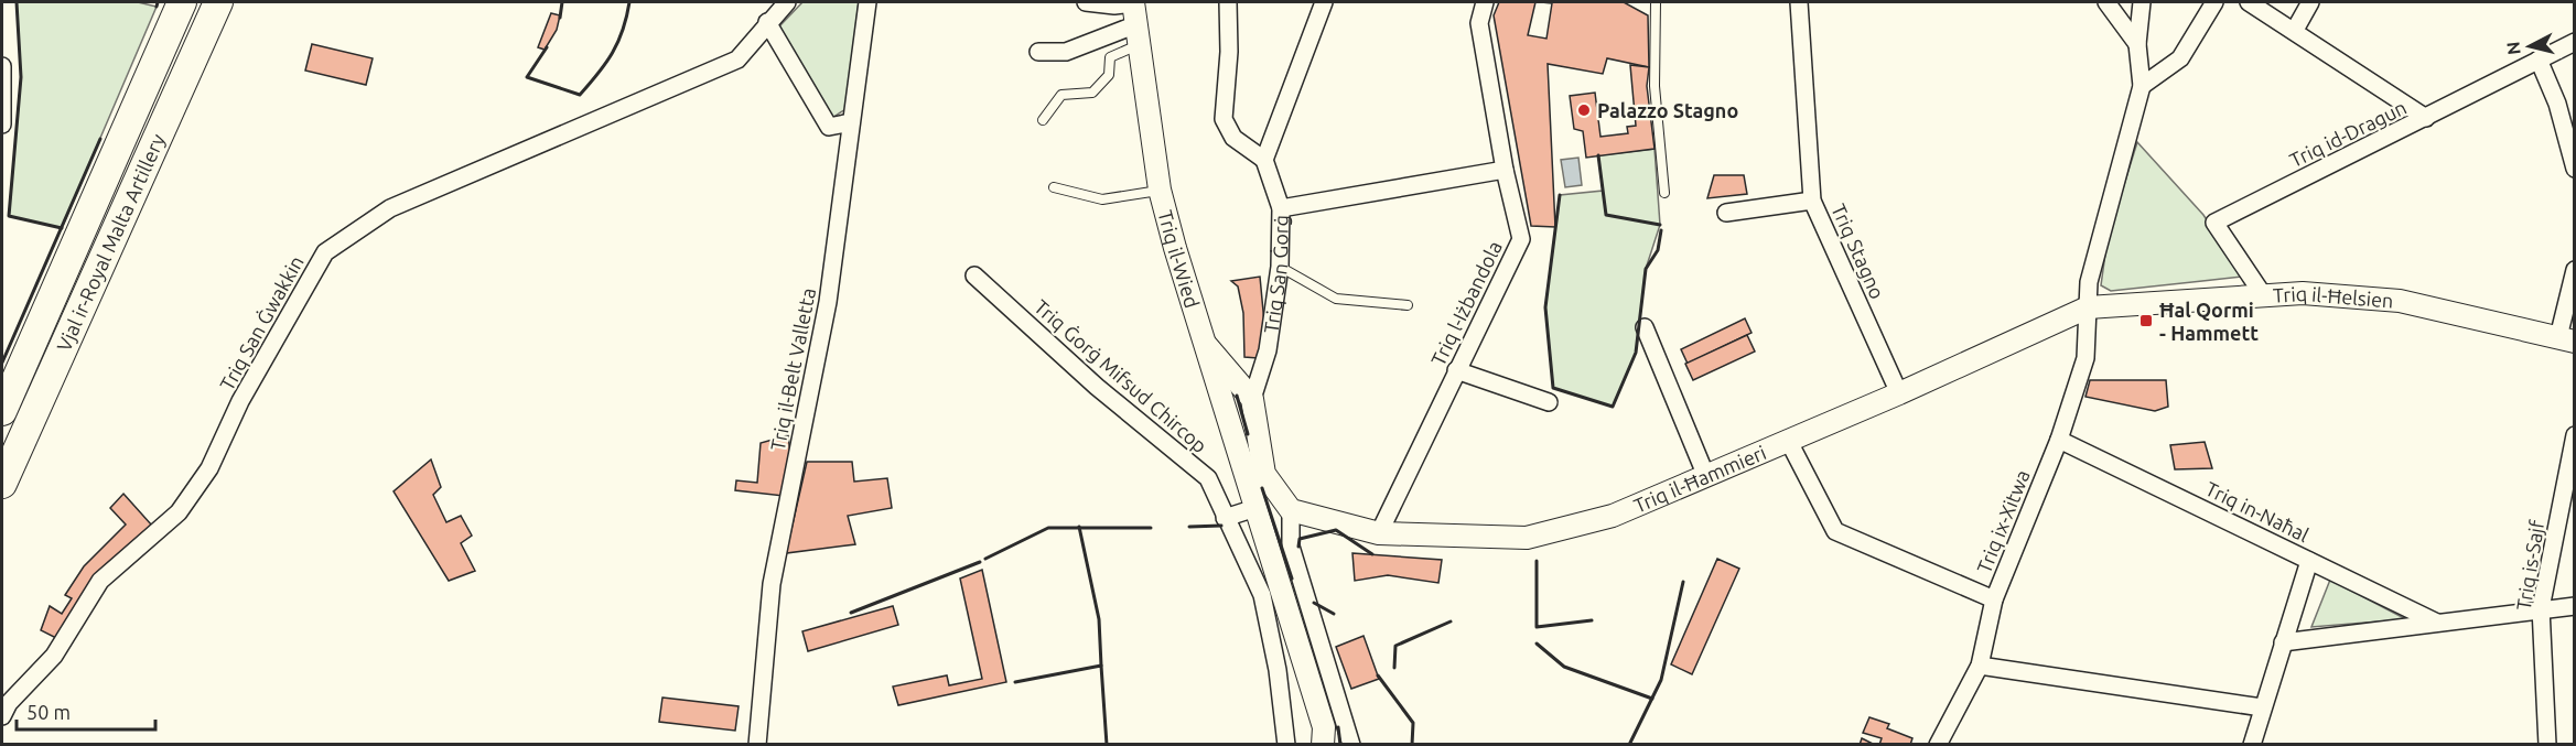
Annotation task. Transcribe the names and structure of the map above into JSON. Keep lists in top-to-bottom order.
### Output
{
  "streets": {
    "highway": ["Vjal ir-Royal Malta Artillery"],
    "street": [
      "Triq id-Dragun",
      "Triq Stagno",
      "Triq il-Wied",
      "Triq San Ġorġ",
      "Triq il-Ħelsien",
      "Triq l-Iżbandola",
      "Triq San Ġwakkin",
      "Triq il-Belt Valletta",
      "Triq Ġorġ Mifsud Chircop",
      "Triq il-Ħammieri",
      "Triq in-Naħal",
      "Triq ix-Xitwa",
      "Triq is-Sajf"
    ]
  },
  "crossings": [
    ["Triq id-Dragun", "Triq il-Ħelsien"],
    ["Triq Stagno", "Triq il-Ħammieri"],
    ["Triq San Ġorġ", "Triq il-Ħammieri"],
    ["Triq il-Ħelsien", "Triq il-Ħammieri"],
    ["Triq il-Ħelsien", "Triq ix-Xitwa"],
    ["Triq l-Iżbandola", "Triq il-Ħammieri"],
    ["Triq il-Ħammieri", "Triq ix-Xitwa"],
    ["Triq in-Naħal", "Triq ix-Xitwa"]
  ],
  "places": {
    "other": ["Palazzo Stagno"],
    "transit": ["Ħal Qormi - Hammett"]
  },
  "scale_bar": "50 m",
  "north": "left"
}
